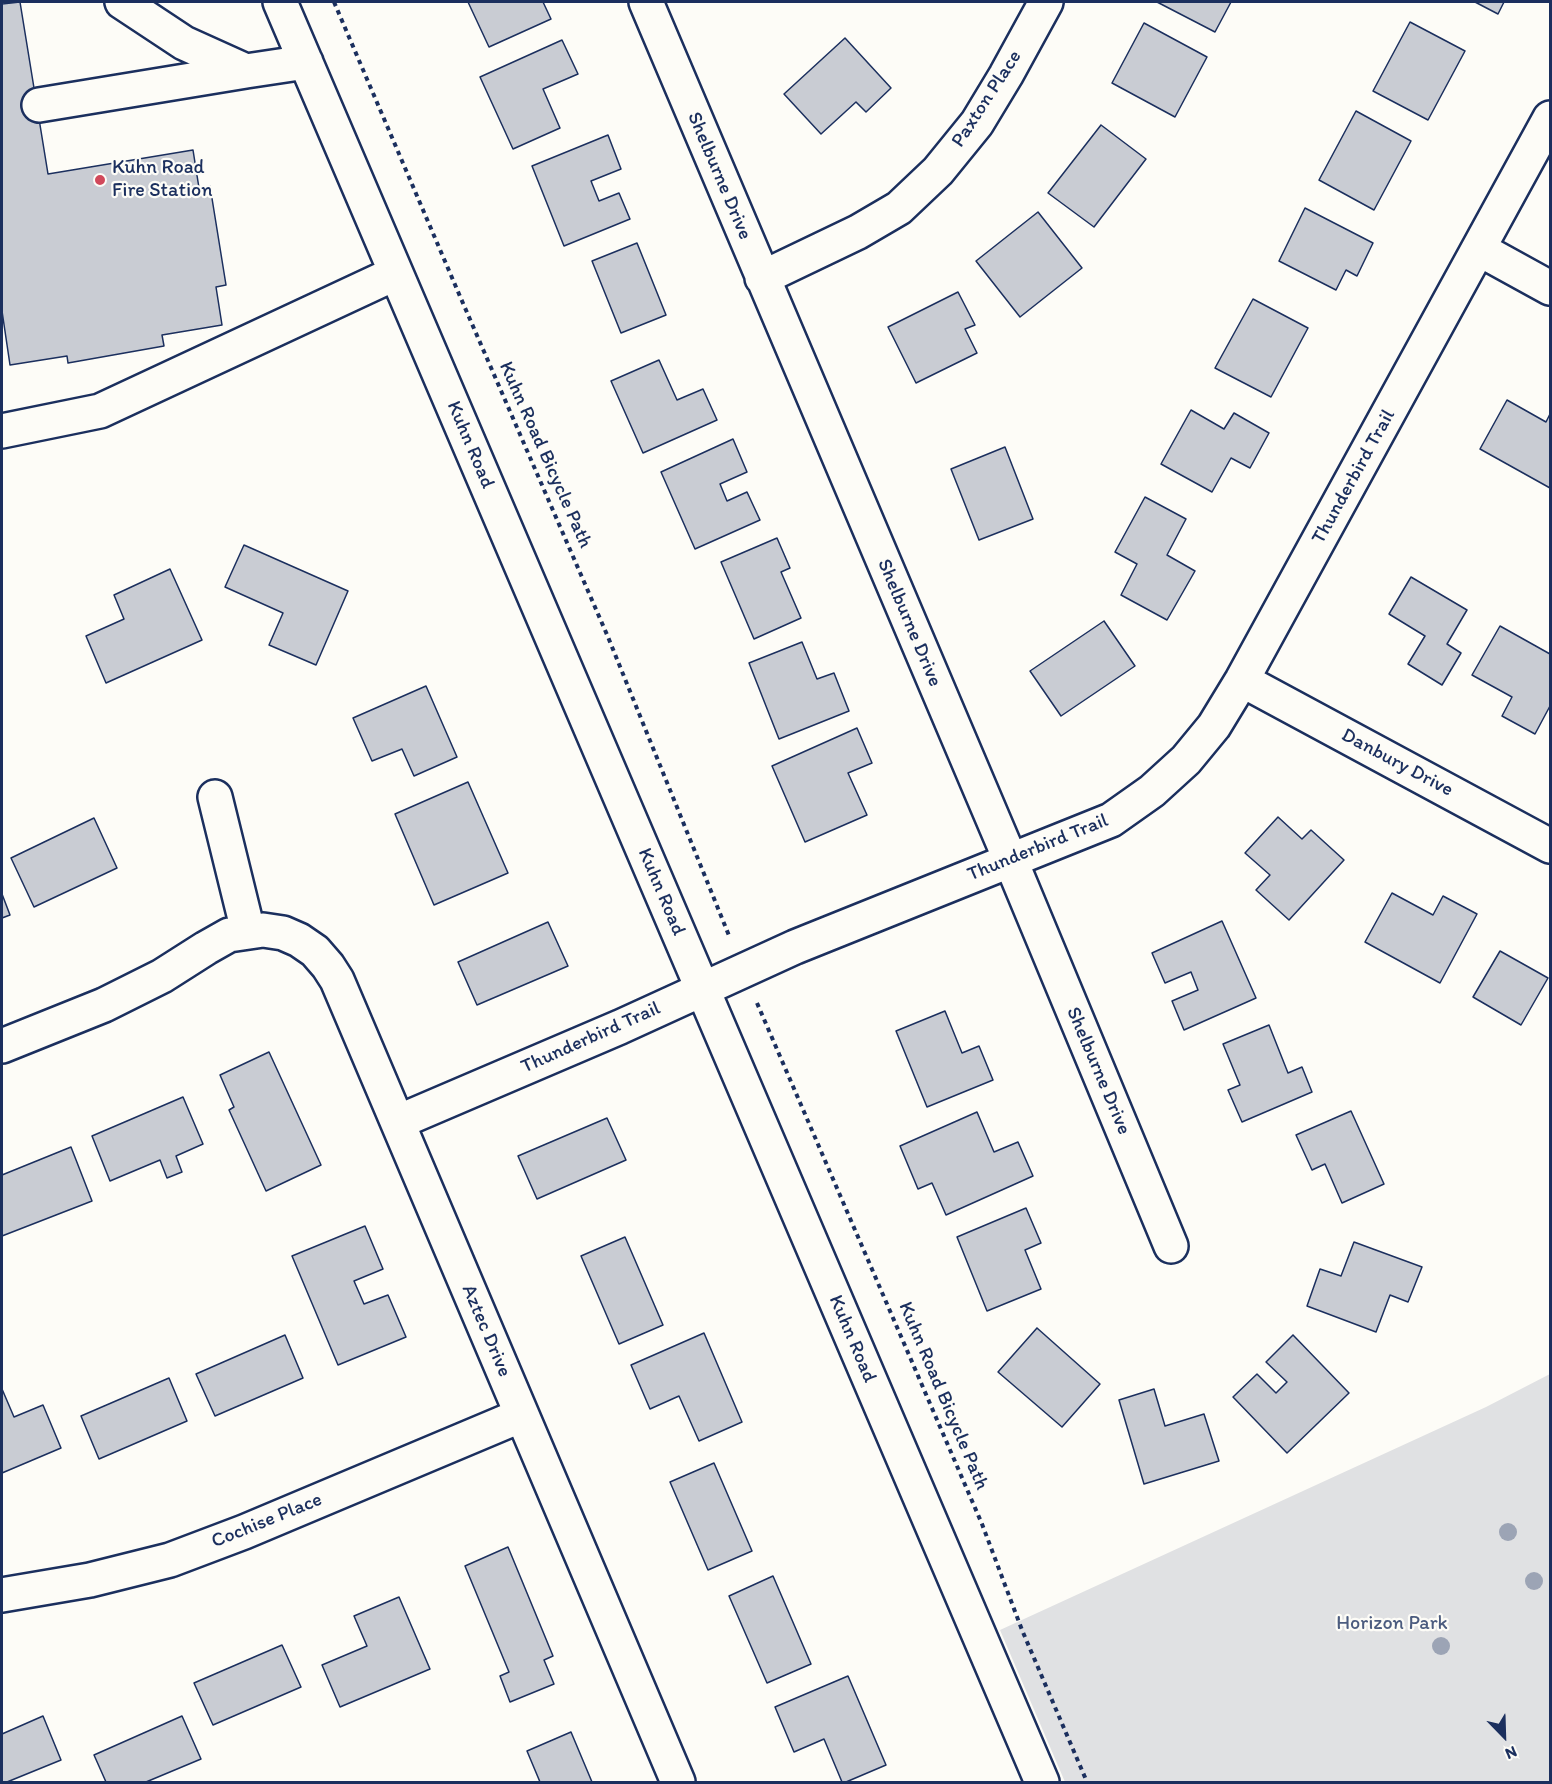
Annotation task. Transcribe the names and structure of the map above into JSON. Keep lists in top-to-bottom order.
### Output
{
  "streets": {
    "street": [
      "Paxton Place",
      "Shelburne Drive",
      "Kuhn Road",
      "Thunderbird Trail",
      "Danbury Drive",
      "Aztec Drive",
      "Cochise Place"
    ],
    "path": ["Kuhn Road Bicycle Path"]
  },
  "crossings": [
    ["Paxton Place", "Shelburne Drive"],
    ["Shelburne Drive", "Thunderbird Trail"],
    ["Kuhn Road", "Thunderbird Trail"],
    ["Thunderbird Trail", "Danbury Drive"],
    ["Thunderbird Trail", "Aztec Drive"],
    ["Aztec Drive", "Cochise Place"]
  ],
  "parks": ["Horizon Park"],
  "places": ["Kuhn Road Fire Station"],
  "north": "bottom right"
}
